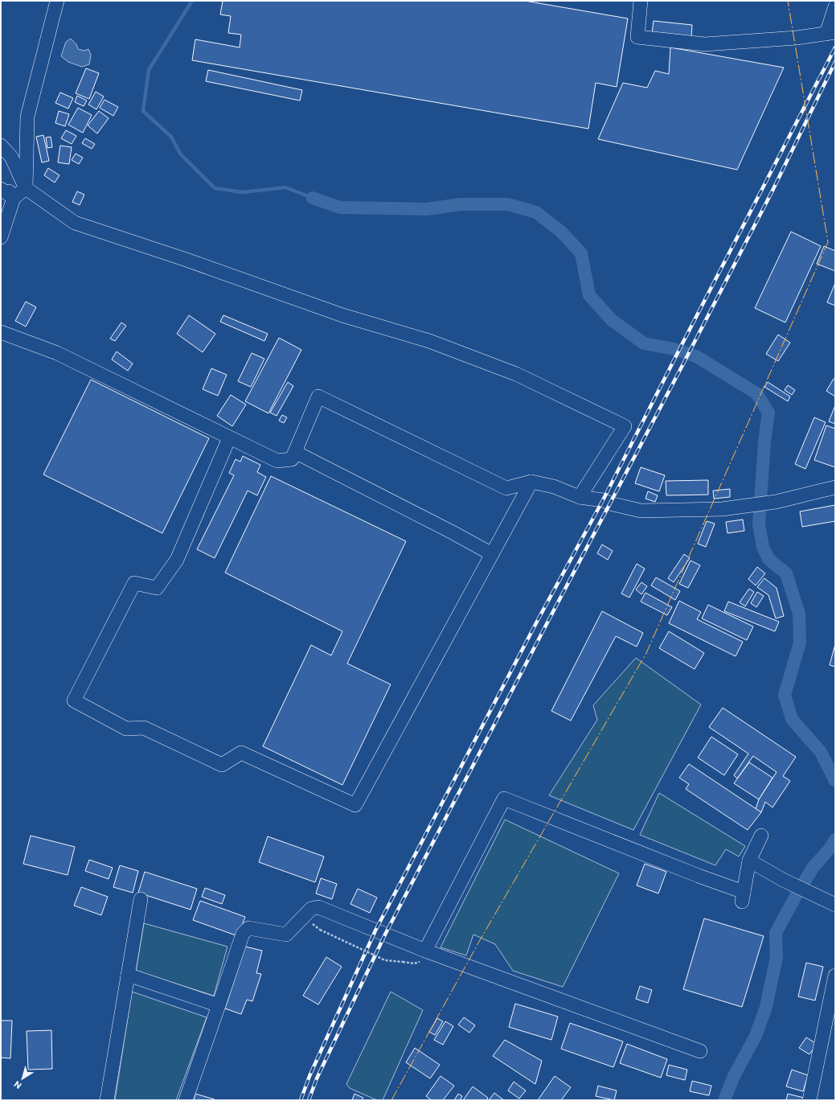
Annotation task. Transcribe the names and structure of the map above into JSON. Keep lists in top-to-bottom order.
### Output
{
  "north": "bottom left"
}
